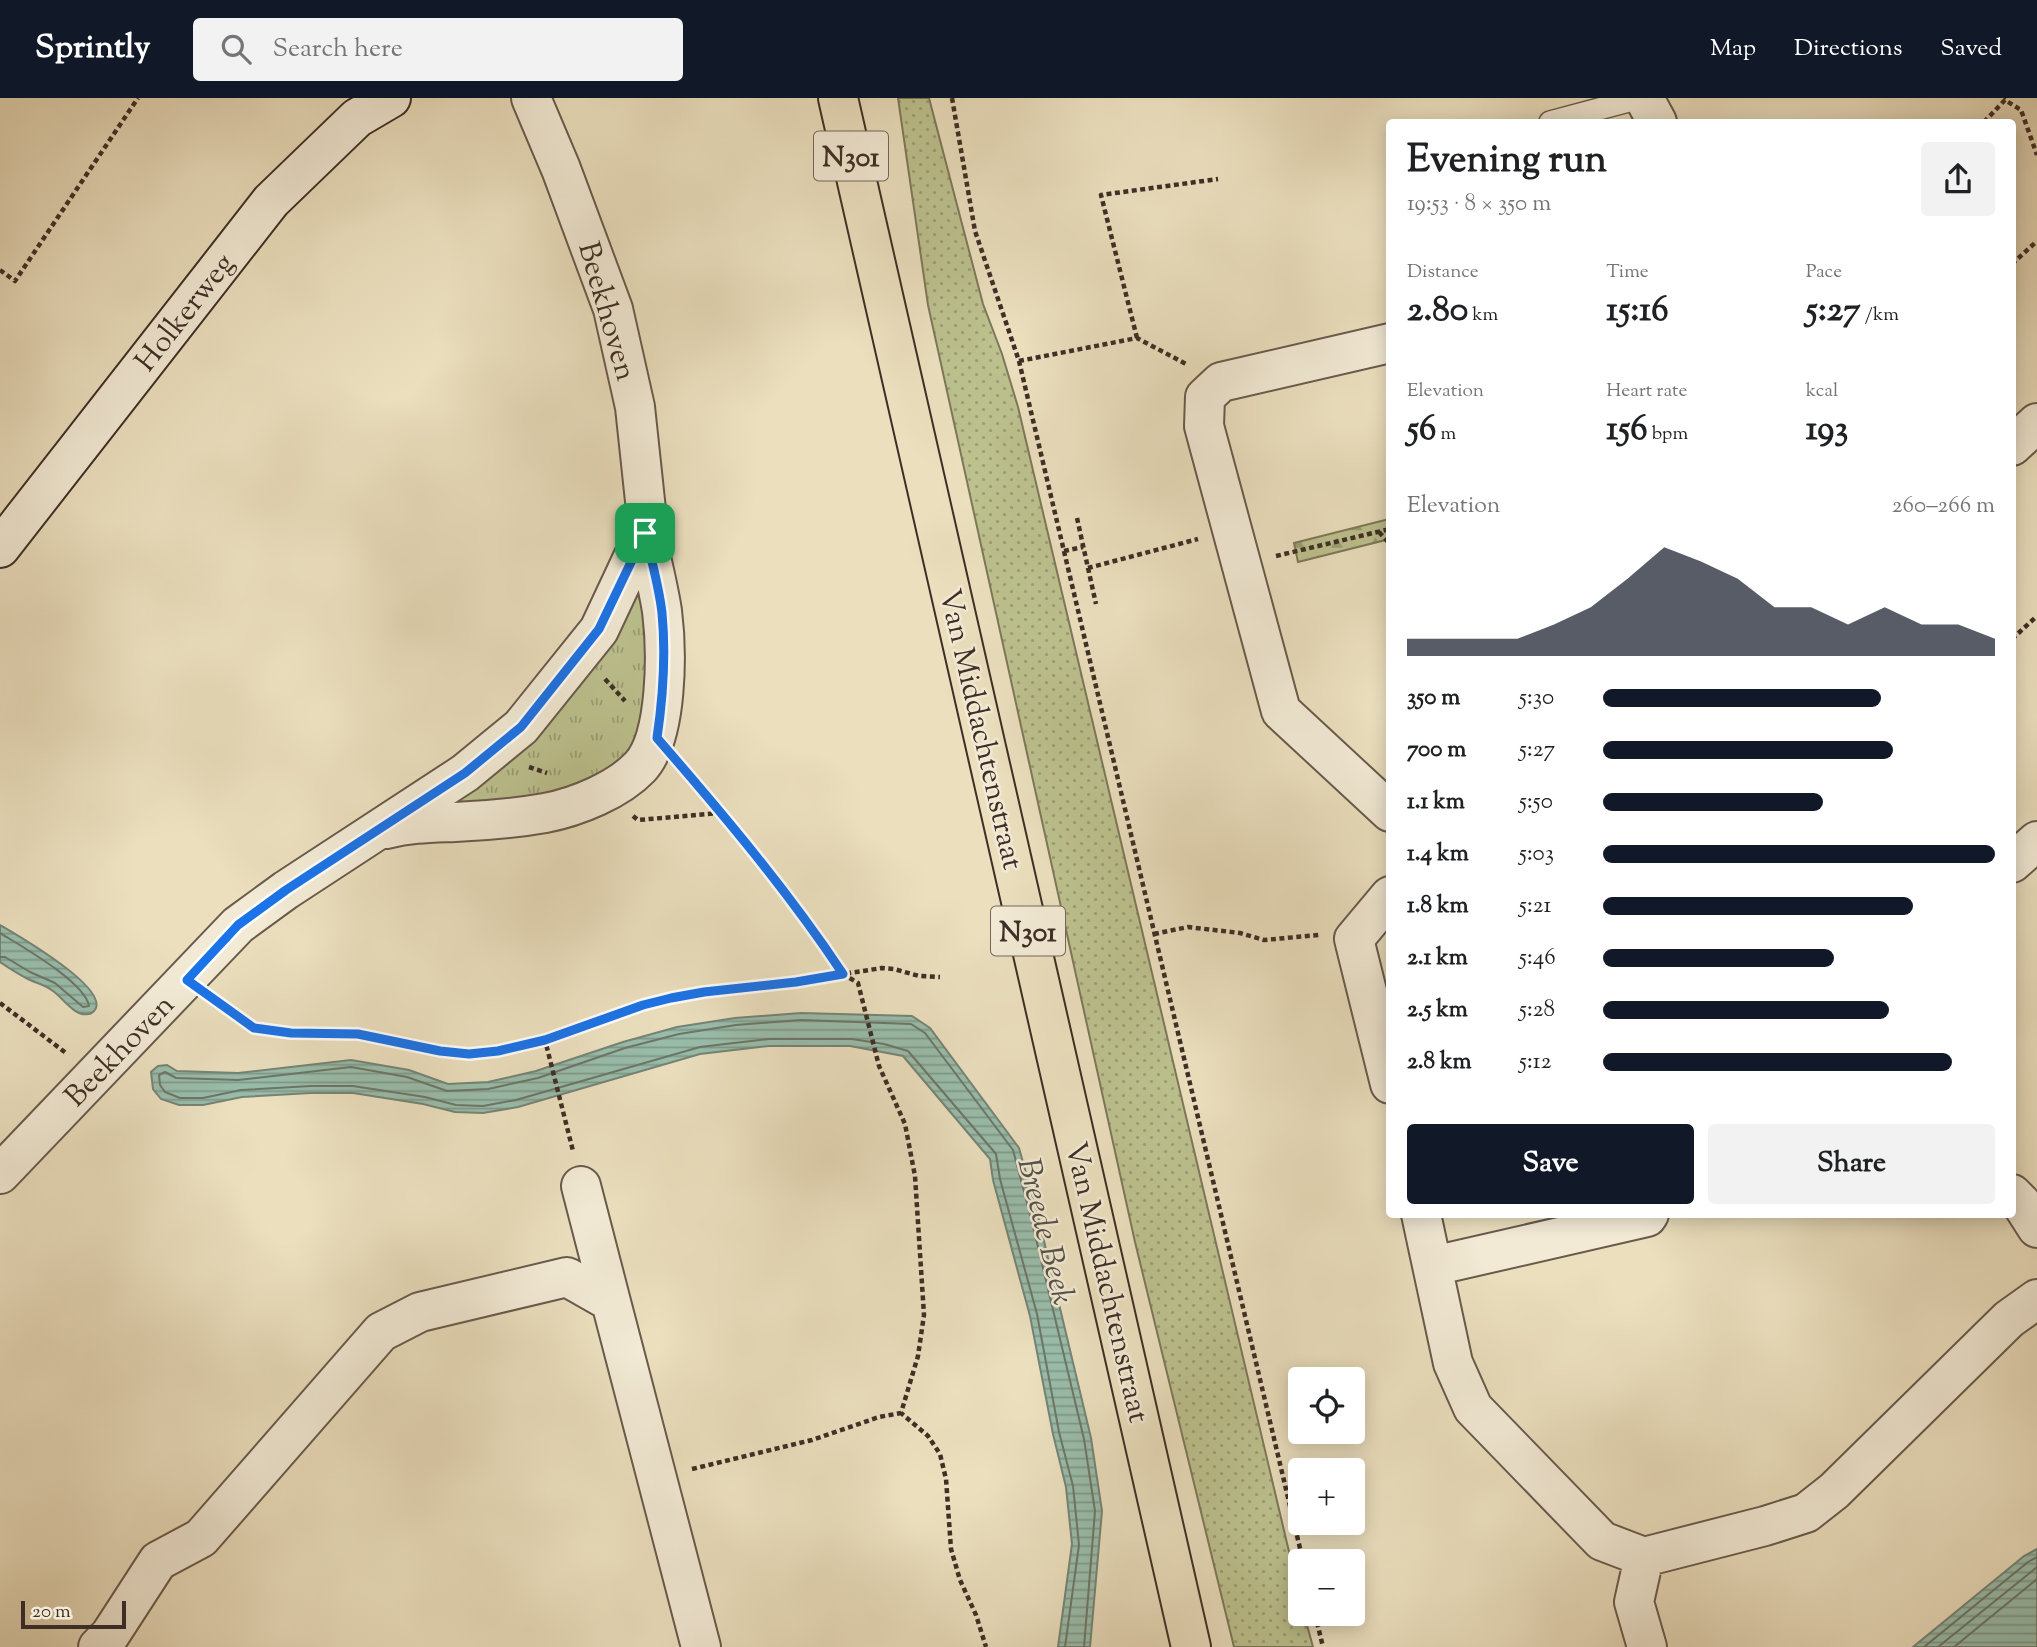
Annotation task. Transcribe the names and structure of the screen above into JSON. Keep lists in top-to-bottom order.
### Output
{
  "streets": {
    "main road": ["N301", "Van Middachtenstraat"],
    "street": ["Beekhoven", "Holkerweg"]
  },
  "water": ["Breede Beek"],
  "scale_bar": "20 m",
  "page": {
    "header": "Sprintly",
    "search": "Search here",
    "nav": ["Map", "Directions", "Saved"],
    "heading": ["Evening run", "19:53 · 8 × 350 m"],
    "stats": [
      ["Distance", "2.80 km"],
      ["Time", "15:16"],
      ["Pace", "5:27 /km"],
      ["Elevation", "56 m"],
      ["Heart rate", "156 bpm"],
      ["kcal", "193"]
    ],
    "chart": ["Elevation", "260–266 m"],
    "list": [
      {
        "name": "350 m",
        "note": "5:30"
      },
      {
        "name": "700 m",
        "note": "5:27"
      },
      {
        "name": "1.1 km",
        "note": "5:50"
      },
      {
        "name": "1.4 km",
        "note": "5:03"
      },
      {
        "name": "1.8 km",
        "note": "5:21"
      },
      {
        "name": "2.1 km",
        "note": "5:46"
      },
      {
        "name": "2.5 km",
        "note": "5:28"
      },
      {
        "name": "2.8 km",
        "note": "5:12"
      }
    ],
    "buttons": ["Save", "Share"],
    "map_buttons": ["+", "−"],
    "scale": "20 m"
  }
}
